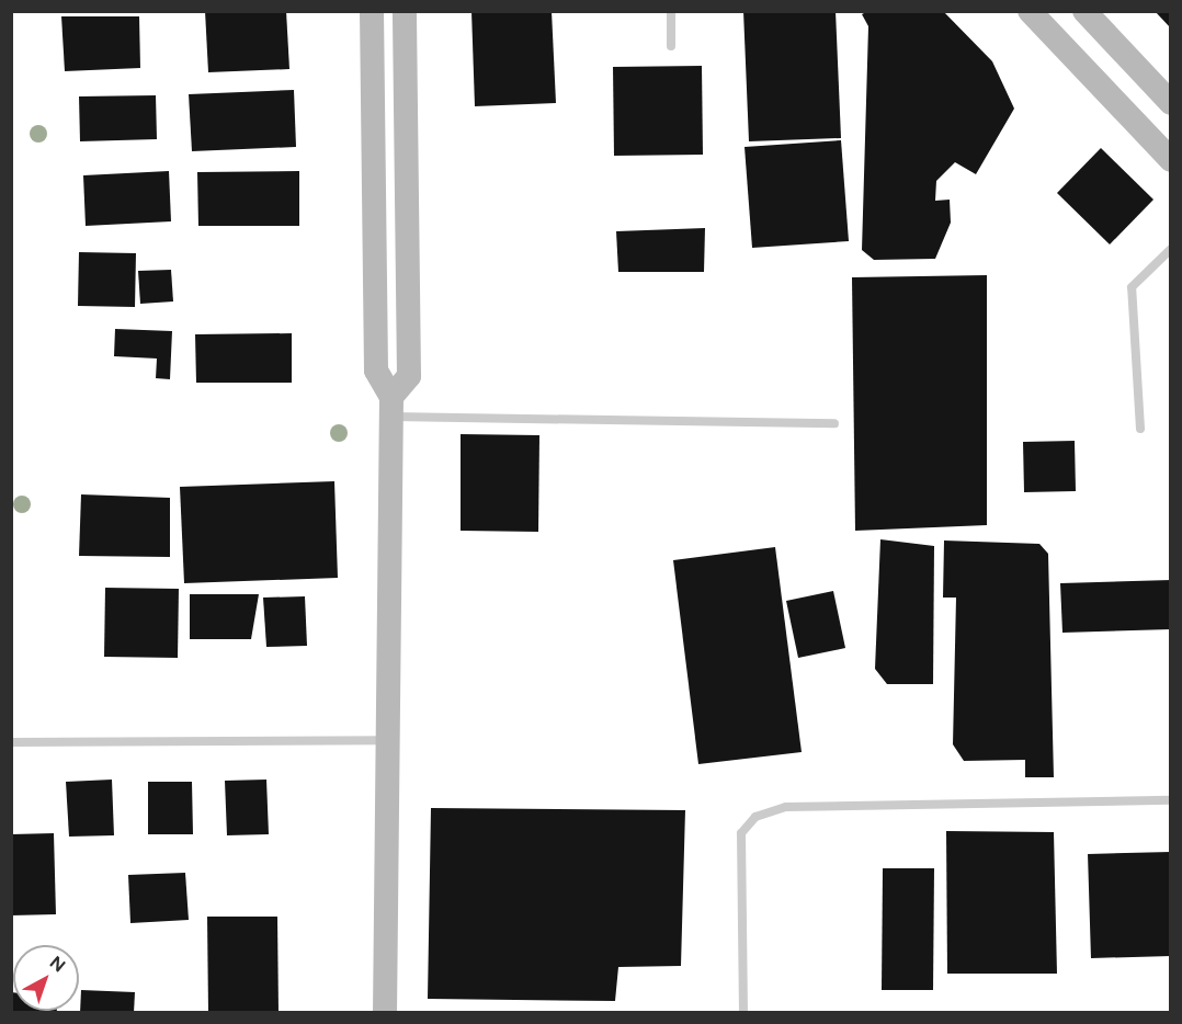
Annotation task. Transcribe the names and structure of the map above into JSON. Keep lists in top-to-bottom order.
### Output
{
  "north": "top right"
}
